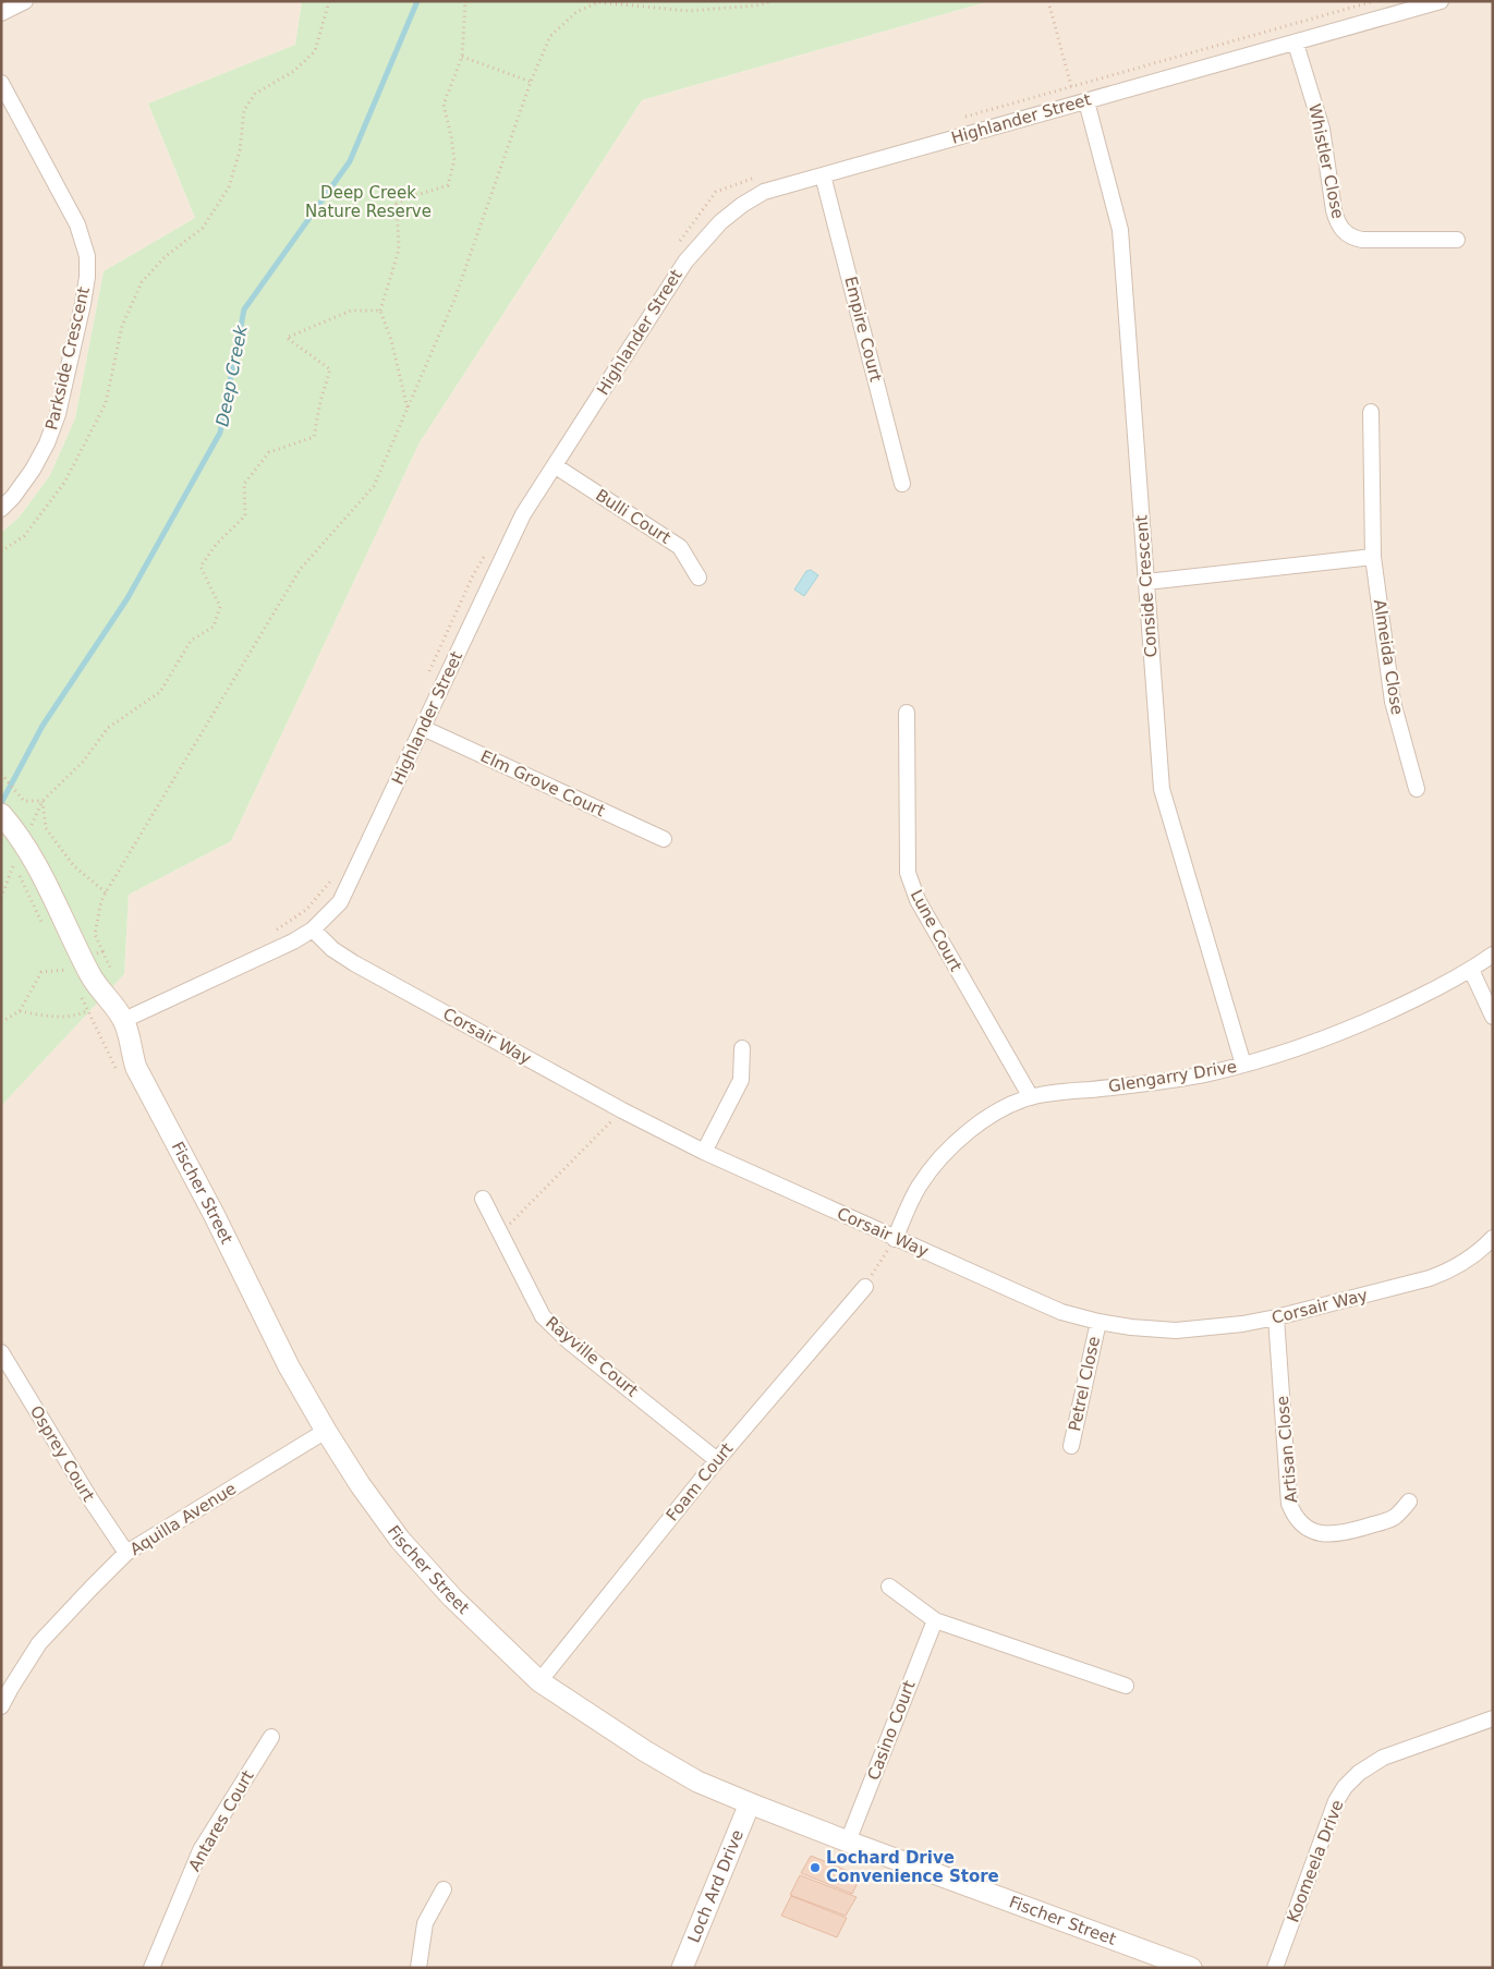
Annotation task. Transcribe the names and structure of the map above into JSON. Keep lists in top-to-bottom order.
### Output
{
  "streets": {
    "street": [
      "Highlander Street",
      "Whistler Close",
      "Empire Court",
      "Parkside Crescent",
      "Bulli Court",
      "Conside Crescent",
      "Almeida Close",
      "Elm Grove Court",
      "Lune Court",
      "Corsair Way",
      "Glengarry Drive",
      "Fischer Street",
      "Rayville Court",
      "Petrel Close",
      "Artisan Close",
      "Osprey Court",
      "Foam Court",
      "Aquilla Avenue",
      "Casino Court",
      "Antares Court",
      "Koomeela Drive",
      "Loch Ard Drive"
    ]
  },
  "crossings": [
    ["Highlander Street", "Whistler Close"],
    ["Highlander Street", "Empire Court"],
    ["Highlander Street", "Bulli Court"],
    ["Highlander Street", "Conside Crescent"],
    ["Highlander Street", "Elm Grove Court"],
    ["Highlander Street", "Corsair Way"],
    ["Highlander Street", "Fischer Street"],
    ["Conside Crescent", "Glengarry Drive"],
    ["Lune Court", "Glengarry Drive"],
    ["Corsair Way", "Glengarry Drive"],
    ["Corsair Way", "Petrel Close"],
    ["Corsair Way", "Artisan Close"],
    ["Fischer Street", "Foam Court"],
    ["Fischer Street", "Aquilla Avenue"],
    ["Fischer Street", "Casino Court"],
    ["Fischer Street", "Loch Ard Drive"],
    ["Rayville Court", "Foam Court"],
    ["Osprey Court", "Aquilla Avenue"]
  ],
  "water": ["Deep Creek"],
  "parks": ["Deep Creek Nature Reserve"],
  "places": ["Lochard Drive Convenience Store"]
}
